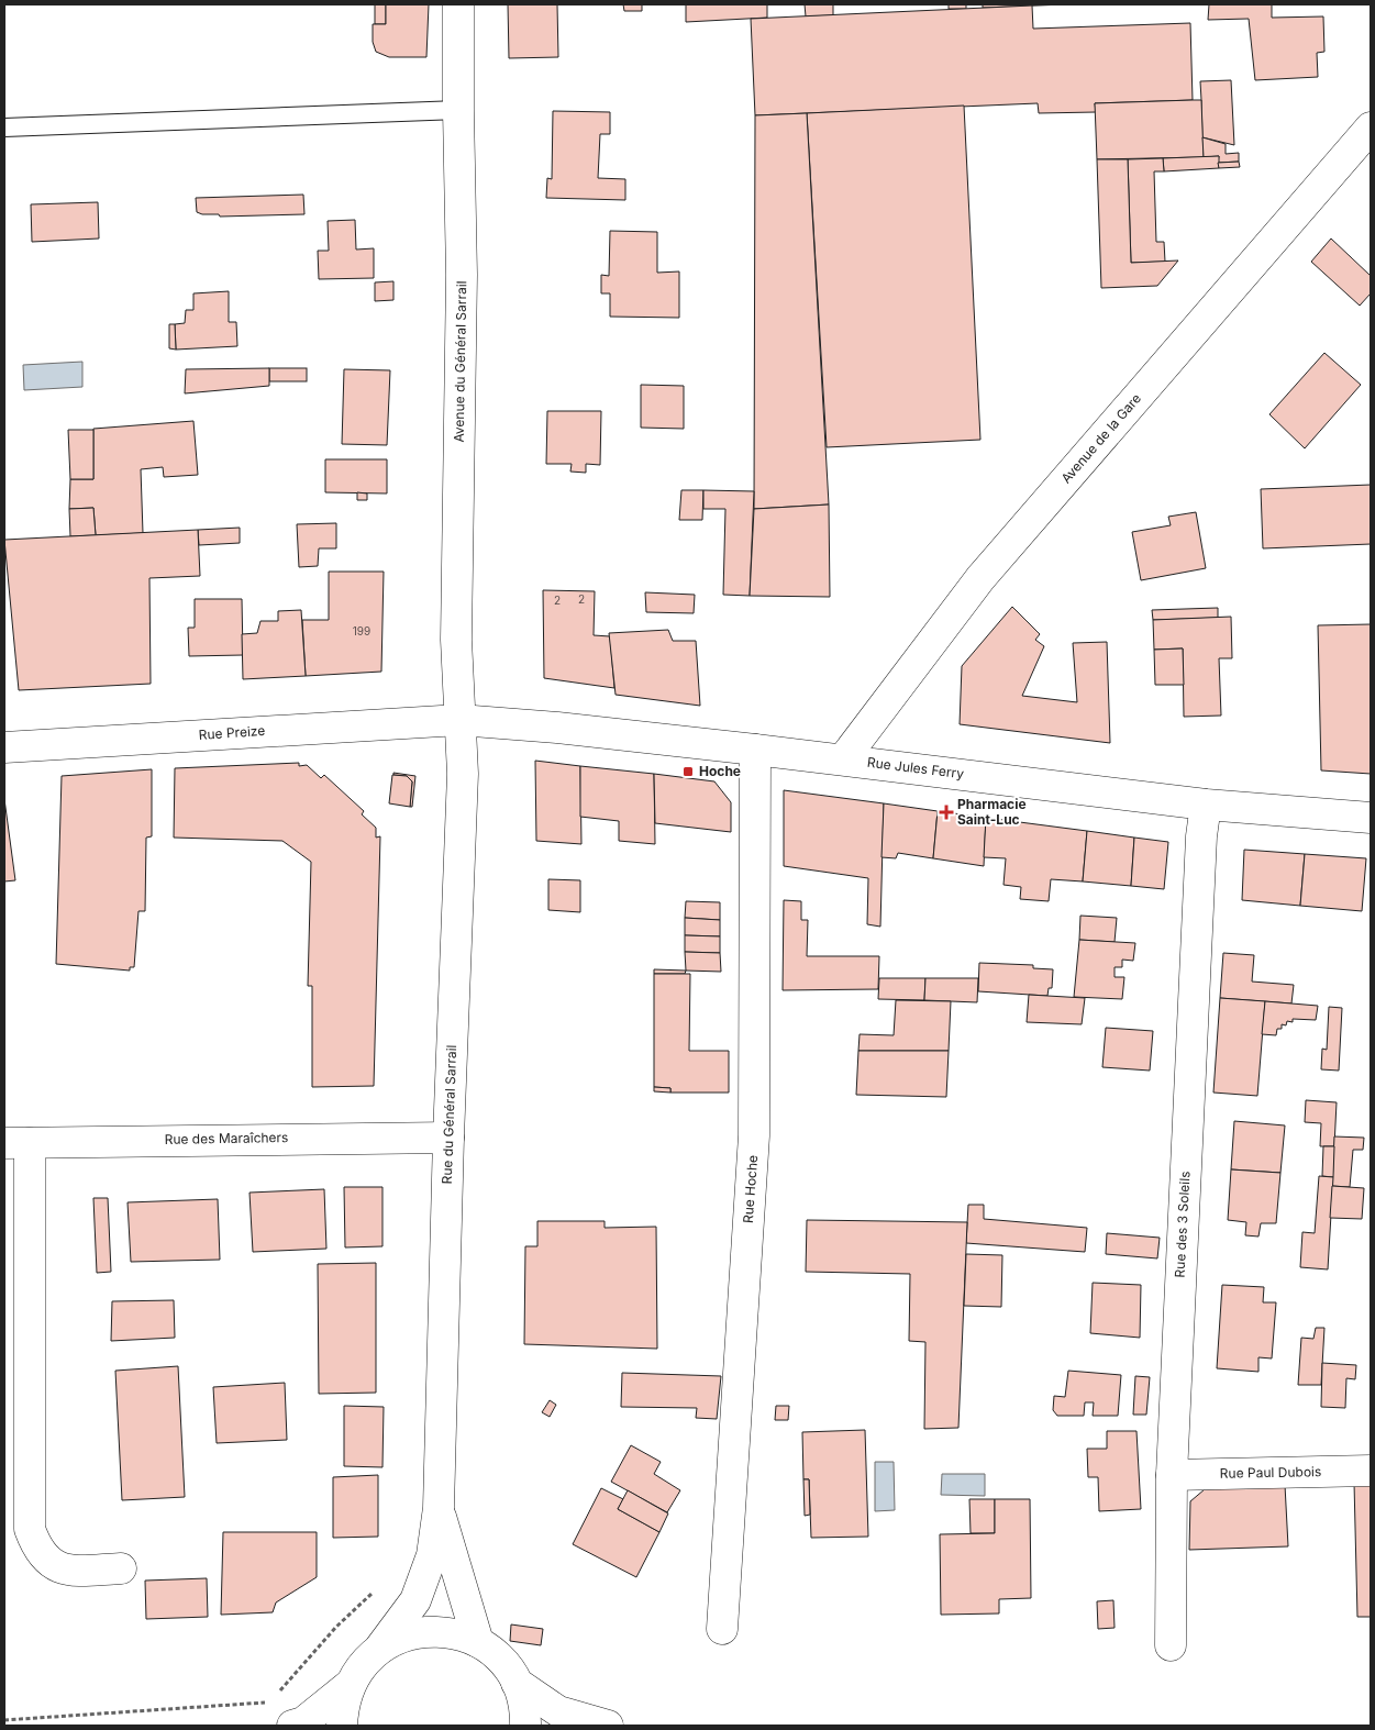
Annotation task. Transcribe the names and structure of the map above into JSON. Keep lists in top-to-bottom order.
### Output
{
  "streets": {
    "main road": [
      "Avenue du Général Sarrail",
      "Avenue de la Gare",
      "Rue Preize",
      "Rue Jules Ferry",
      "Rue du Général Sarrail",
      "Rue des Maraîchers",
      "Rue Hoche",
      "Rue des 3 Soleils",
      "Rue Paul Dubois"
    ]
  },
  "crossings": [
    ["Avenue du Général Sarrail", "Rue Preize"],
    ["Avenue du Général Sarrail", "Rue Jules Ferry"],
    ["Avenue du Général Sarrail", "Rue du Général Sarrail"],
    ["Avenue de la Gare", "Rue Jules Ferry"],
    ["Rue Preize", "Rue Jules Ferry"],
    ["Rue Preize", "Rue du Général Sarrail"],
    ["Rue Jules Ferry", "Rue du Général Sarrail"],
    ["Rue Jules Ferry", "Rue Hoche"],
    ["Rue Jules Ferry", "Rue des 3 Soleils"],
    ["Rue du Général Sarrail", "Rue des Maraîchers"],
    ["Rue des 3 Soleils", "Rue Paul Dubois"]
  ],
  "places": {
    "transit": ["Hoche"],
    "health": ["Pharmacie Saint-Luc"]
  },
  "house_numbers": ["2", "2", "199"]
}
